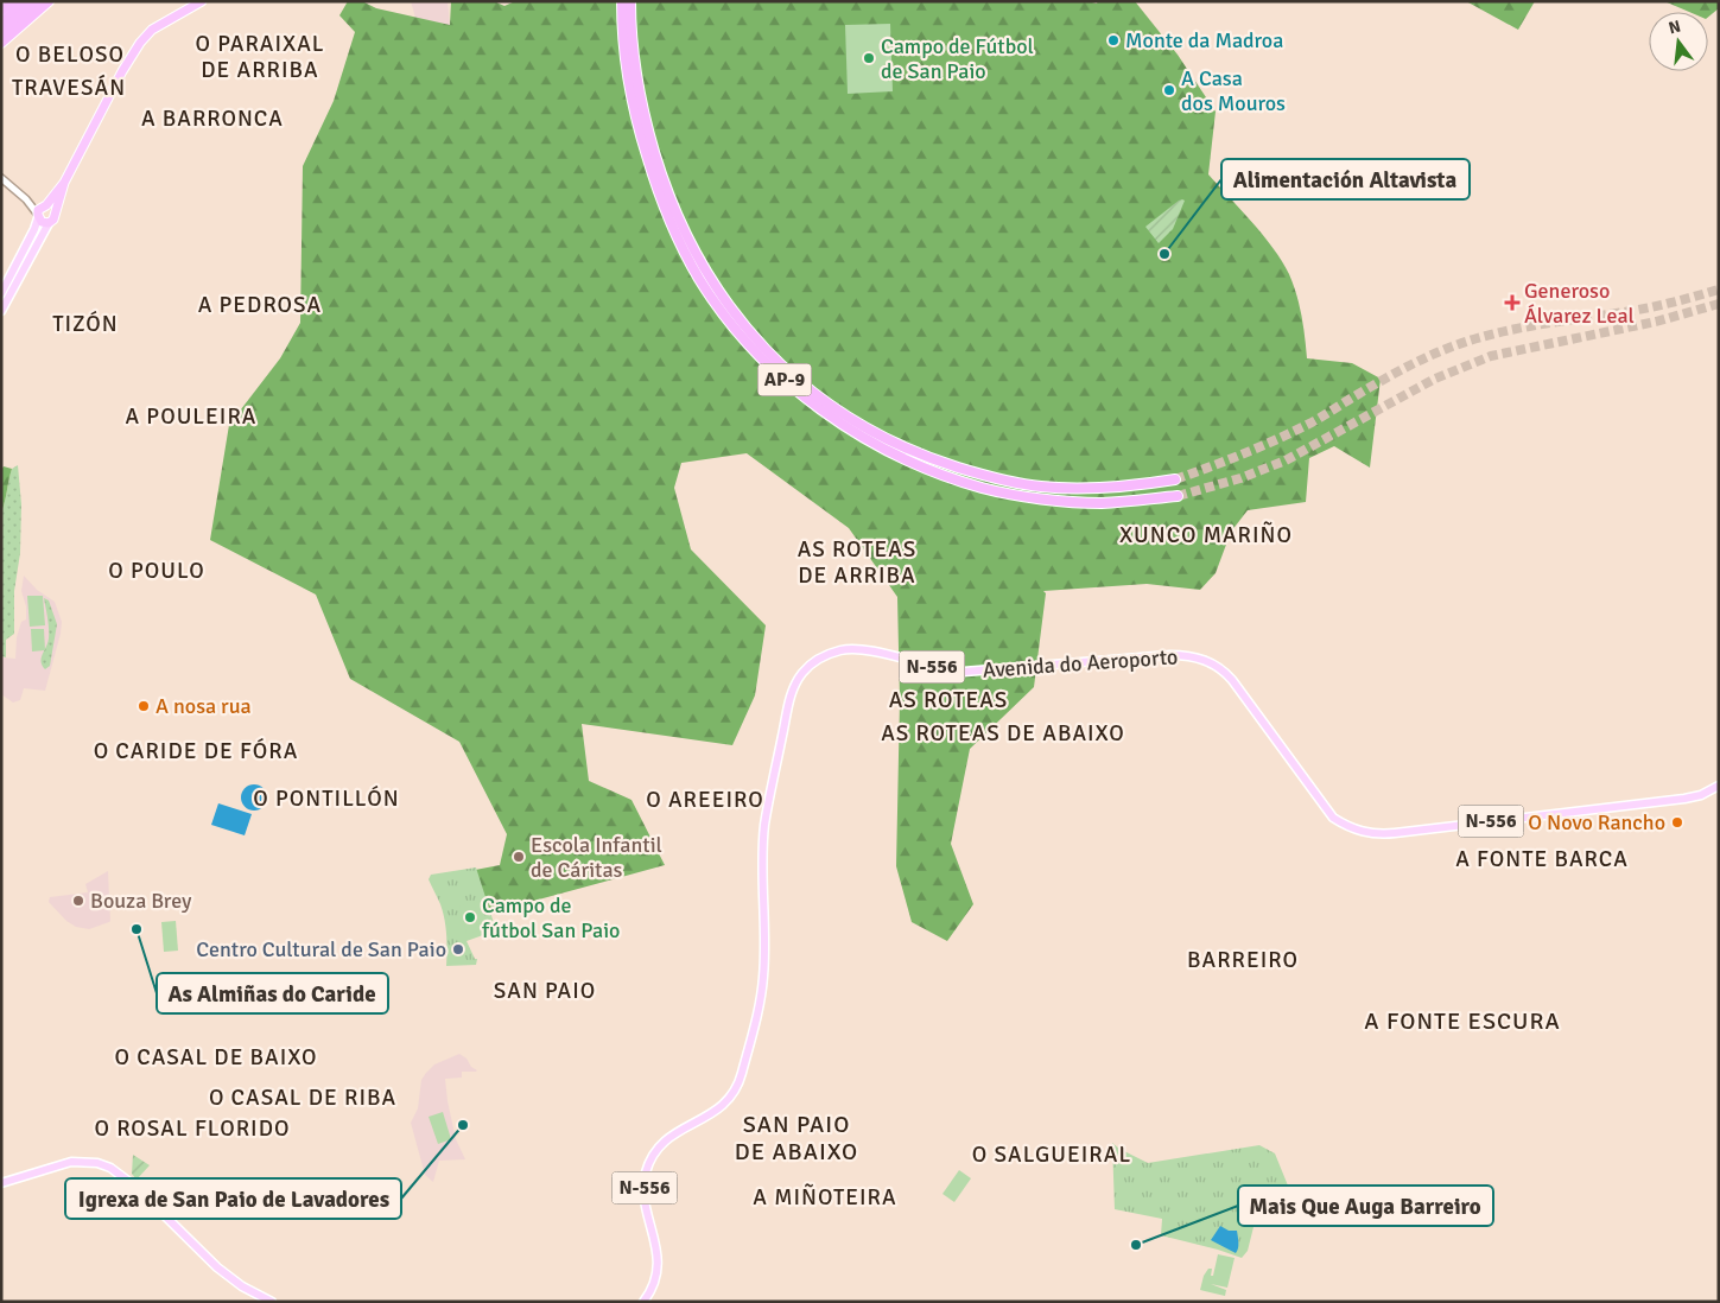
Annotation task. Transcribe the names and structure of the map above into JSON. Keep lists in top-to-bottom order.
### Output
{
  "streets": {
    "highway": ["AP-9"],
    "main road": ["Avenida do Aeroporto", "N-556"]
  },
  "districts": [
    "O PARAIXAL DE ARRIBA",
    "O BELOSO",
    "TRAVESÁN",
    "A BARRONCA",
    "A PEDROSA",
    "TIZÓN",
    "A POULEIRA",
    "XUNCO MARIÑO",
    "AS ROTEAS DE ARRIBA",
    "O POULO",
    "AS ROTEAS",
    "AS ROTEAS DE ABAIXO",
    "O CARIDE DE FÓRA",
    "O PONTILLÓN",
    "O AREEIRO",
    "A FONTE BARCA",
    "BARREIRO",
    "SAN PAIO",
    "A FONTE ESCURA",
    "O CASAL DE BAIXO",
    "O CASAL DE RIBA",
    "SAN PAIO DE ABAIXO",
    "O ROSAL FLORIDO",
    "O SALGUEIRAL",
    "A MIÑOTEIRA"
  ],
  "places": {
    "other": [
      "Monte da Madroa",
      "Campo de Fútbol de San Paio",
      "A Casa dos Mouros",
      "Alimentación Altavista",
      "A nosa rua",
      "O Novo Rancho",
      "Escola Infantil de Cáritas",
      "Bouza Brey",
      "Campo de fútbol San Paio",
      "As Almiñas do Caride",
      "Centro Cultural de San Paio",
      "Igrexa de San Paio de Lavadores",
      "Mais Que Auga Barreiro"
    ],
    "health": ["Generoso Álvarez Leal"]
  },
  "north": "top"
}
